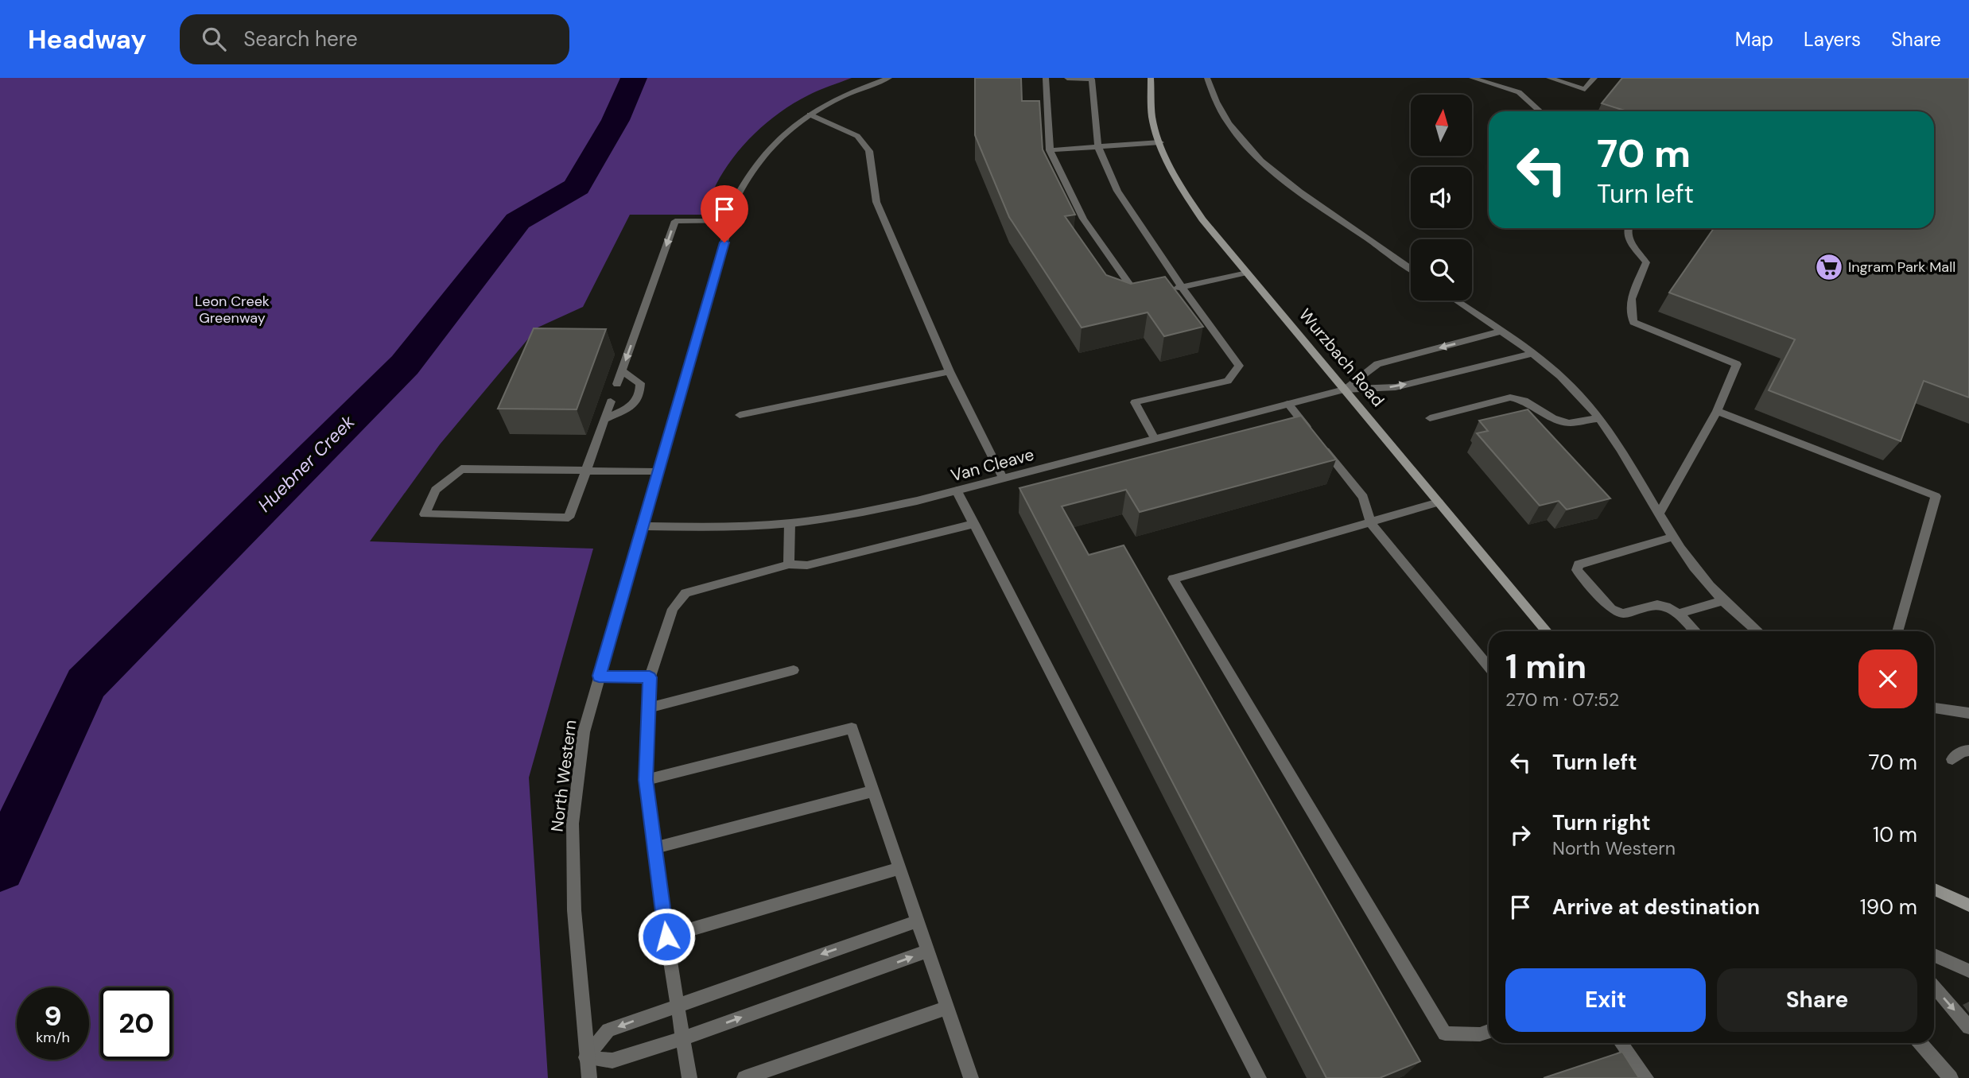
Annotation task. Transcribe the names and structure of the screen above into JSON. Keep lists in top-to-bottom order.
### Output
{
  "streets": {
    "main road": ["Wurzbach Road"],
    "street": ["Van Cleave", "North Western"]
  },
  "crossings": [
    ["Wurzbach Road", "Van Cleave"],
    ["Van Cleave", "North Western"]
  ],
  "water": ["Huebner Creek"],
  "parks": ["Leon Creek Greenway"],
  "places": {
    "supermarket": ["Ingram Park Mall"]
  },
  "north": "top",
  "page": {
    "header": "Headway",
    "search": "Search here",
    "nav": ["Map", "Layers", "Share"],
    "turn": ["70 m", "Turn left"],
    "heading": ["1 min", "270 m · 07:52"],
    "list": [
      {
        "name": "Turn left",
        "value": "70 m"
      },
      {
        "name": "Turn right",
        "note": "North Western",
        "value": "10 m"
      },
      {
        "name": "Arrive at destination",
        "value": "190 m"
      }
    ],
    "buttons": ["Exit", "Share"],
    "speed": "9 km/h",
    "limit": "20"
  }
}
